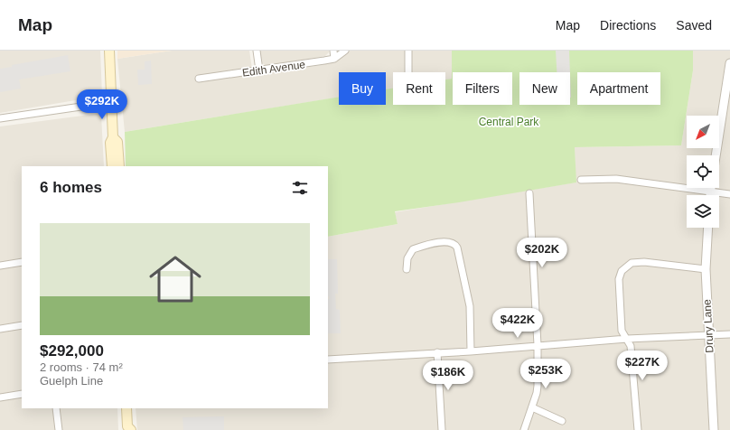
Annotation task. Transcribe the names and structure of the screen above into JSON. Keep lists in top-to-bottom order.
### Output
{
  "streets": {
    "street": ["Edith Avenue", "Drury Lane"]
  },
  "parks": ["Central Park"],
  "north": "bottom left",
  "page": {
    "header": "Map",
    "nav": ["Map", "Directions", "Saved"],
    "chip": [
      "Buy",
      "Rent",
      "Filters",
      "New",
      "Apartment"
    ],
    "price": [
      "$292K",
      "$202K",
      "$422K",
      "$227K",
      "$253K",
      "$186K"
    ],
    "heading": "6 homes",
    "list": [
      {
        "name": "$292,000",
        "note": "2 rooms · 74 m² · Guelph Line"
      }
    ]
  }
}
